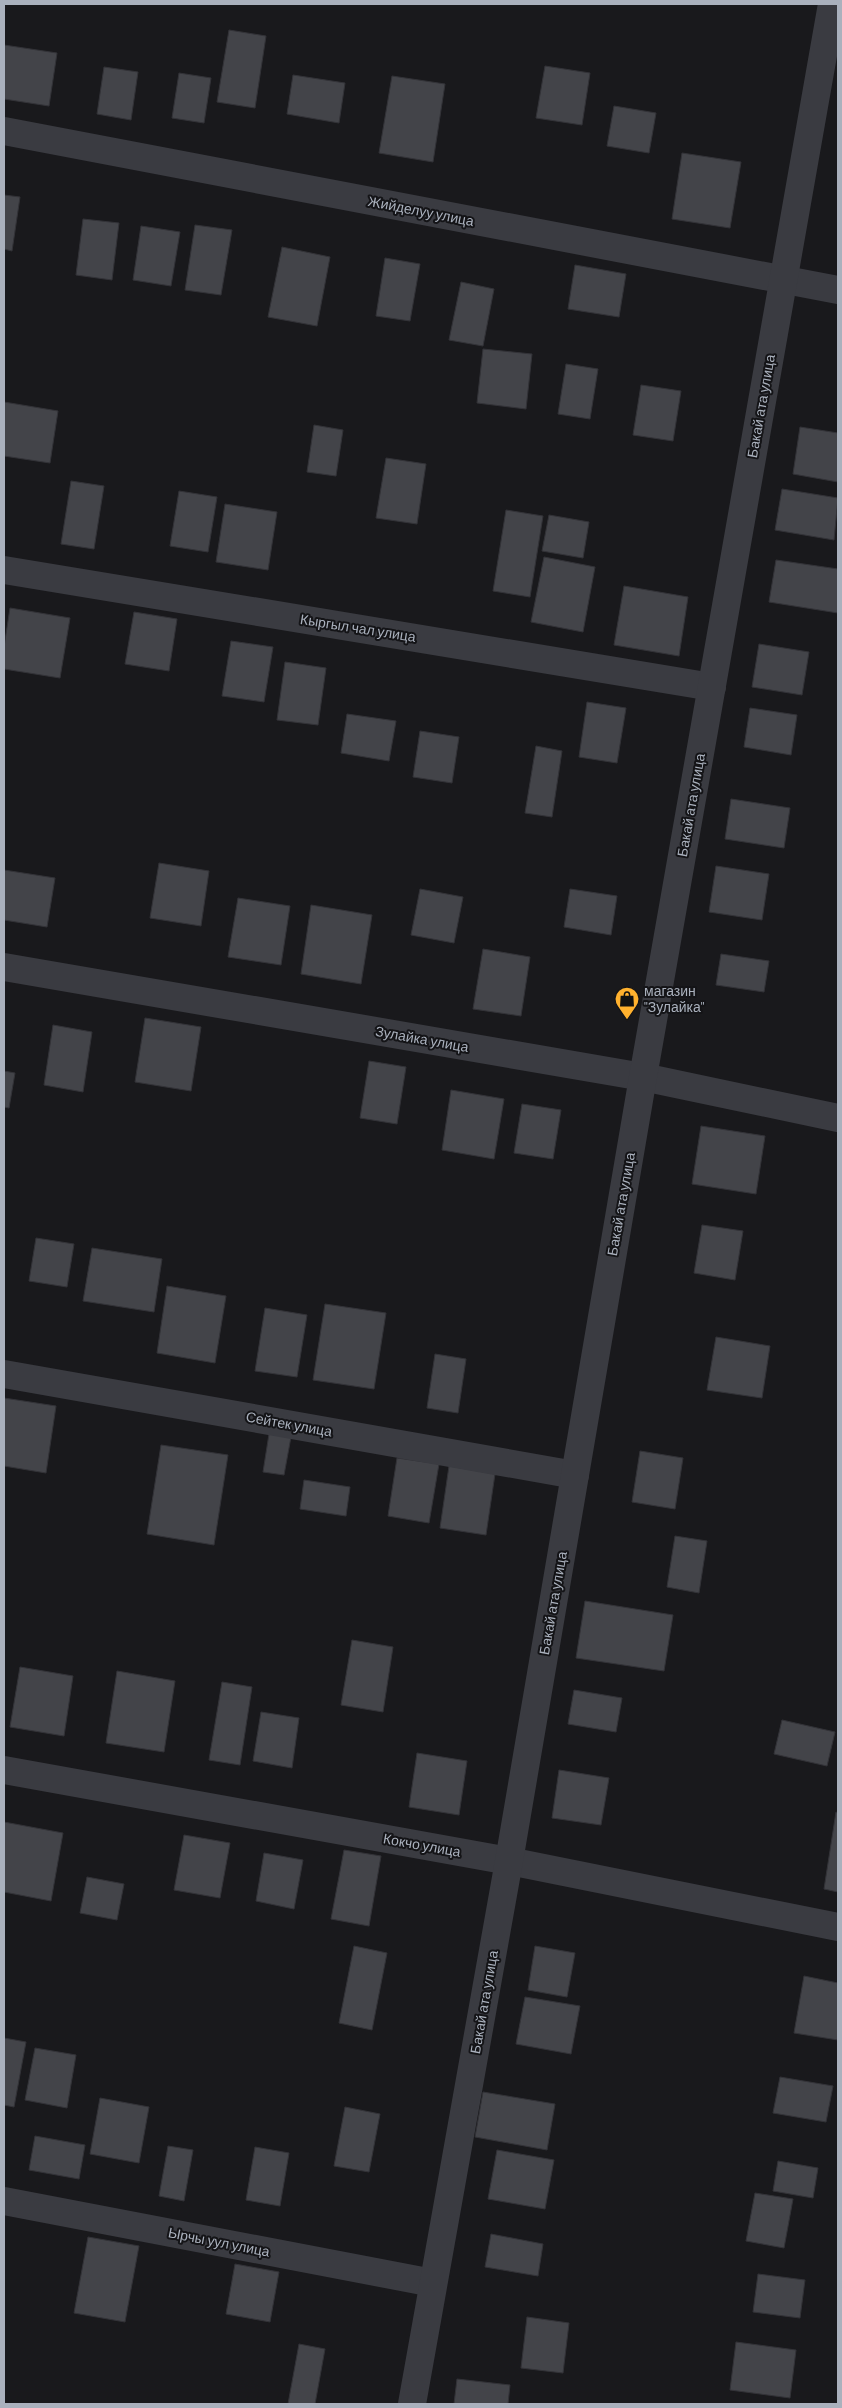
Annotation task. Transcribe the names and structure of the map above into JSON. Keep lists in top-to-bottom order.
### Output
{
  "streets": {
    "street": [
      "Жийделуу улица",
      "Бакай ата улица",
      "Кыргыл чал улица",
      "Зулайка улица",
      "Сейтек улица",
      "Кокчо улица",
      "Ырчы уул улица"
    ]
  },
  "crossings": [
    ["Жийделуу улица", "Бакай ата улица"],
    ["Бакай ата улица", "Кыргыл чал улица"],
    ["Бакай ата улица", "Зулайка улица"],
    ["Бакай ата улица", "Сейтек улица"],
    ["Бакай ата улица", "Кокчо улица"],
    ["Бакай ата улица", "Ырчы уул улица"]
  ],
  "places": {
    "shop": ["магазин \"Зулайка\""]
  }
}
